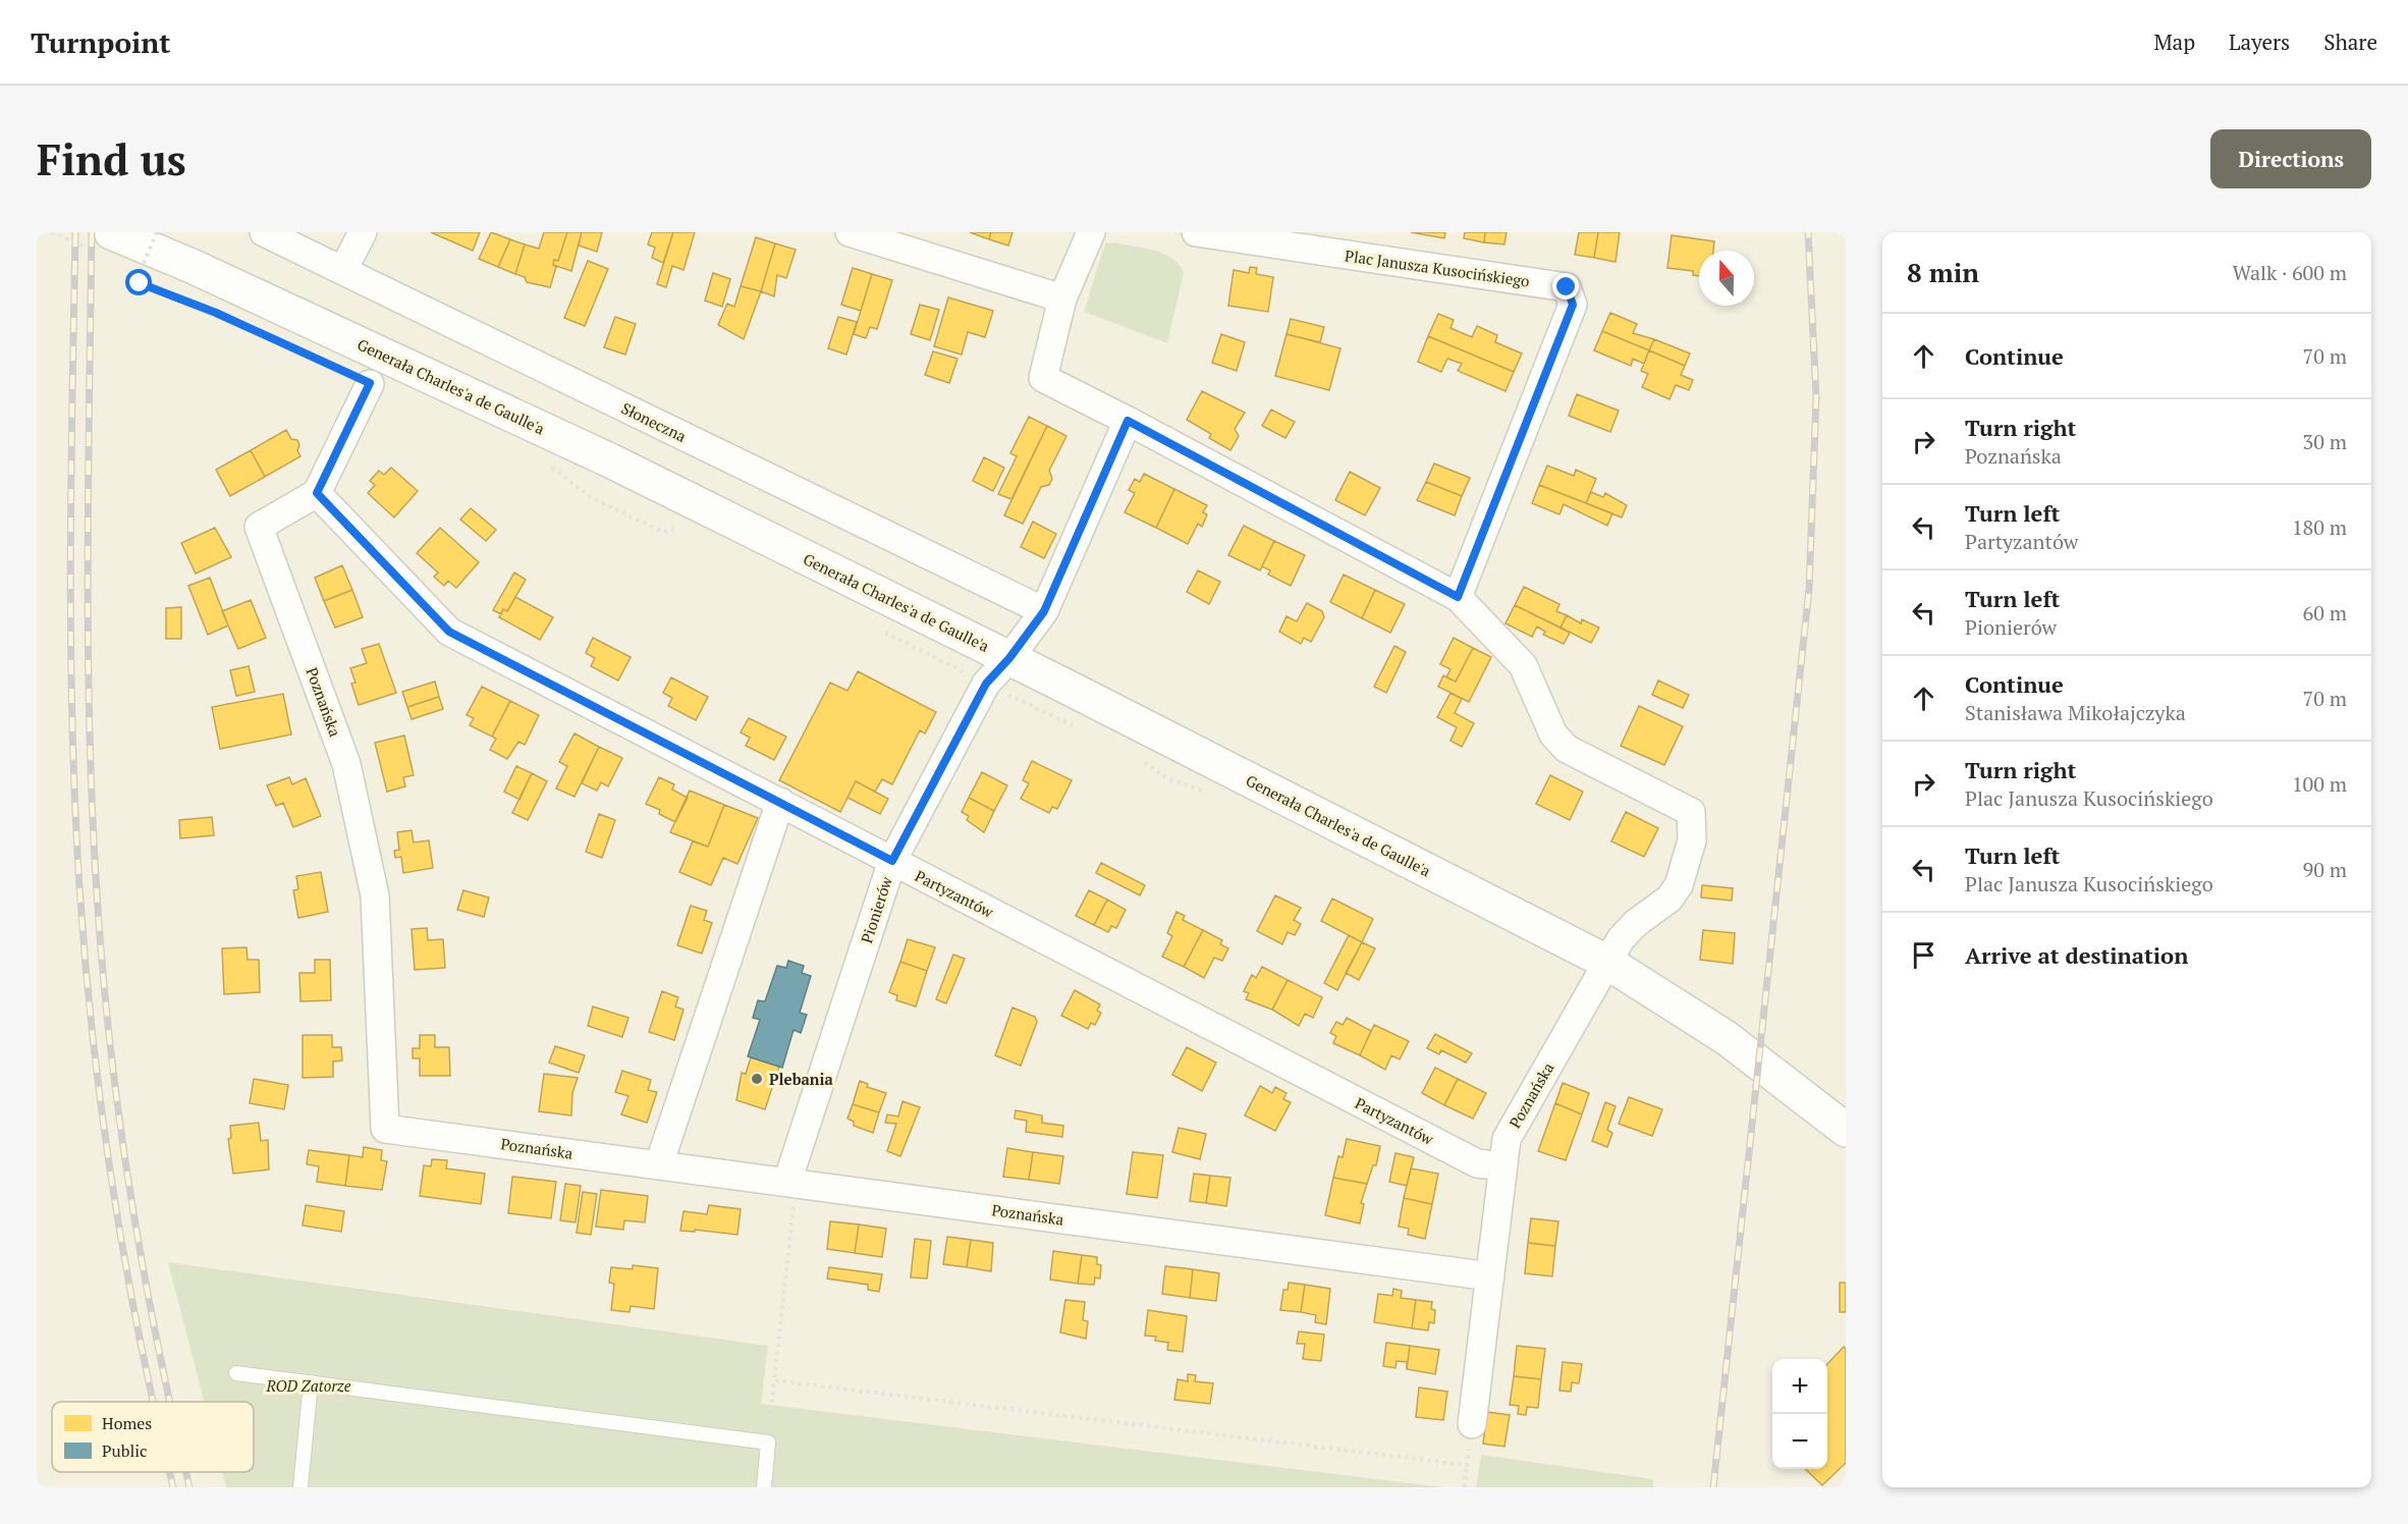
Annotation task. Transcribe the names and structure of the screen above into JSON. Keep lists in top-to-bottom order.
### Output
{
  "streets": {
    "main road": ["Generała Charles'a de Gaulle'a"],
    "street": [
      "Plac Janusza Kusocińskiego",
      "Słoneczna",
      "Poznańska",
      "Partyzantów",
      "Pionierów"
    ]
  },
  "crossings": [
    ["Generała Charles'a de Gaulle'a", "Poznańska"],
    ["Generała Charles'a de Gaulle'a", "Pionierów"],
    ["Słoneczna", "Pionierów"],
    ["Poznańska", "Partyzantów"],
    ["Poznańska", "Pionierów"],
    ["Partyzantów", "Pionierów"]
  ],
  "parks": ["ROD Zatorze"],
  "places": ["Plebania"],
  "legend": ["Homes", "Public"],
  "north": "top",
  "page": {
    "header": "Turnpoint",
    "nav": ["Map", "Layers", "Share"],
    "buttons": "Directions",
    "title": "Find us",
    "heading": ["8 min", "Walk · 600 m"],
    "list": [
      ["Continue", "70 m"],
      ["Turn right", "Poznańska", "30 m"],
      ["Turn left", "Partyzantów", "180 m"],
      ["Turn left", "Pionierów", "60 m"],
      ["Continue", "Stanisława Mikołajczyka", "70 m"],
      ["Turn right", "Plac Janusza Kusocińskiego", "100 m"],
      ["Turn left", "Plac Janusza Kusocińskiego", "90 m"],
      "Arrive at destination"
    ],
    "map_buttons": ["+", "−"]
  }
}
